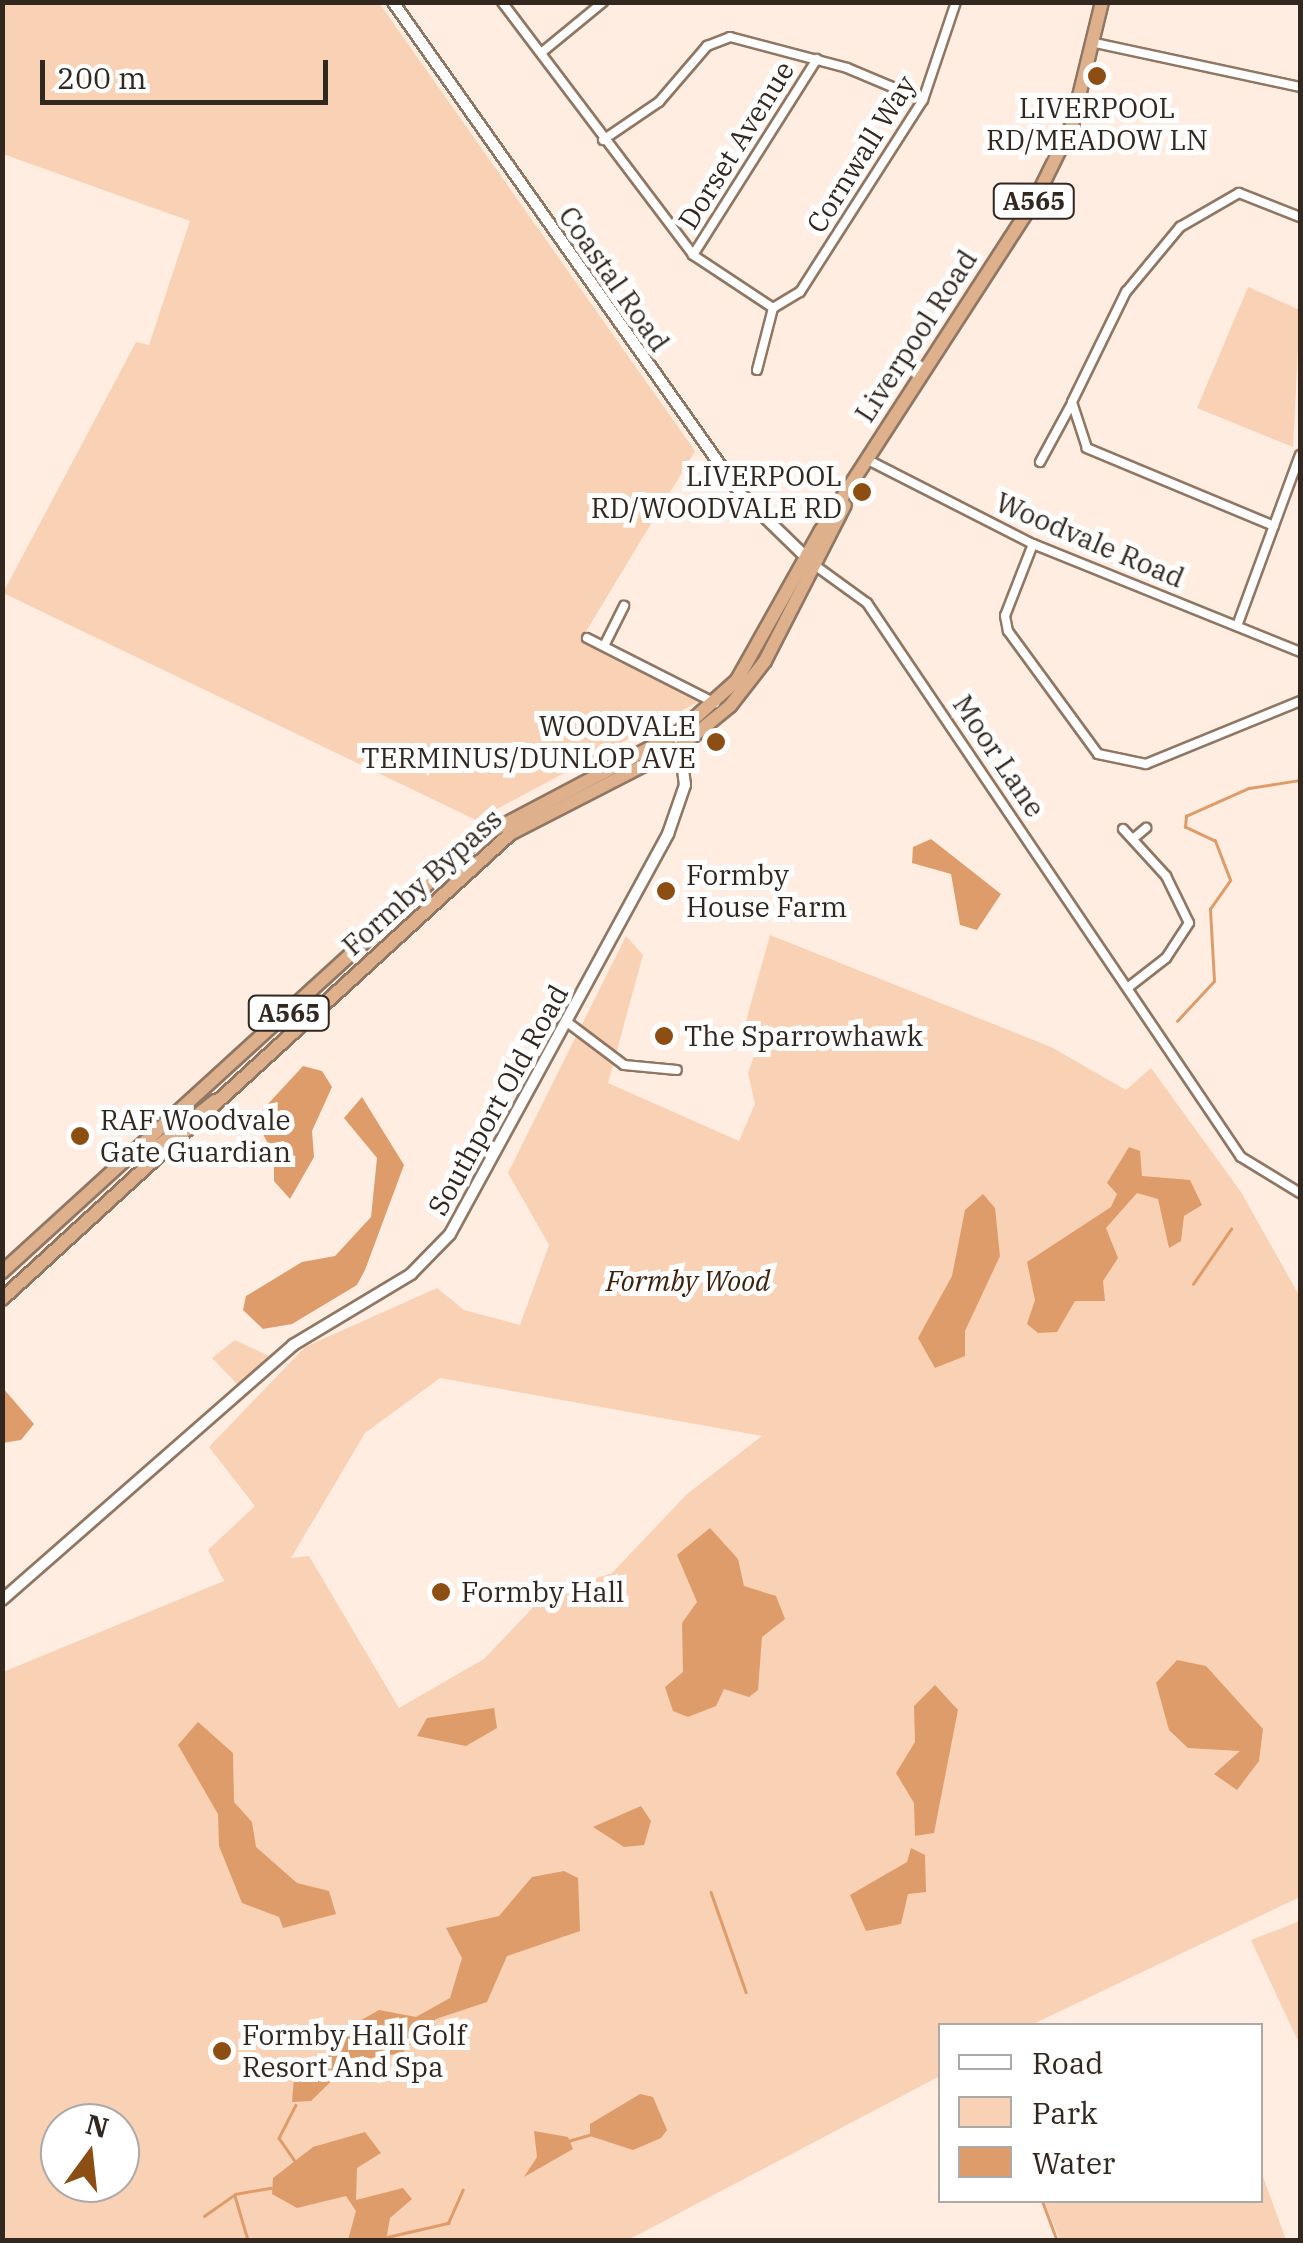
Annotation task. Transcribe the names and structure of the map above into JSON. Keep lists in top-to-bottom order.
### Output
{
  "streets": {
    "highway": ["A565", "Liverpool Road", "Formby Bypass"],
    "street": [
      "Dorset Avenue",
      "Cornwall Way",
      "Coastal Road",
      "Woodvale Road",
      "Moor Lane",
      "Southport Old Road"
    ]
  },
  "crossings": [
    ["Coastal Road", "Liverpool Road"],
    ["Coastal Road", "Moor Lane"],
    ["Liverpool Road", "Woodvale Road"],
    ["Liverpool Road", "Moor Lane"],
    ["Liverpool Road", "Formby Bypass"],
    ["Liverpool Road", "Southport Old Road"],
    ["Formby Bypass", "Southport Old Road"]
  ],
  "parks": ["Formby Wood"],
  "places": [
    "LIVERPOOL RD/MEADOW LN",
    "LIVERPOOL RD/WOODVALE RD",
    "WOODVALE TERMINUS/DUNLOP AVE",
    "Formby House Farm",
    "The Sparrowhawk",
    "RAF Woodvale Gate Guardian",
    "Formby Hall",
    "Formby Hall Golf Resort And Spa"
  ],
  "legend": ["Road", "Park", "Water"],
  "scale_bar": "200 m",
  "north": "top"
}
